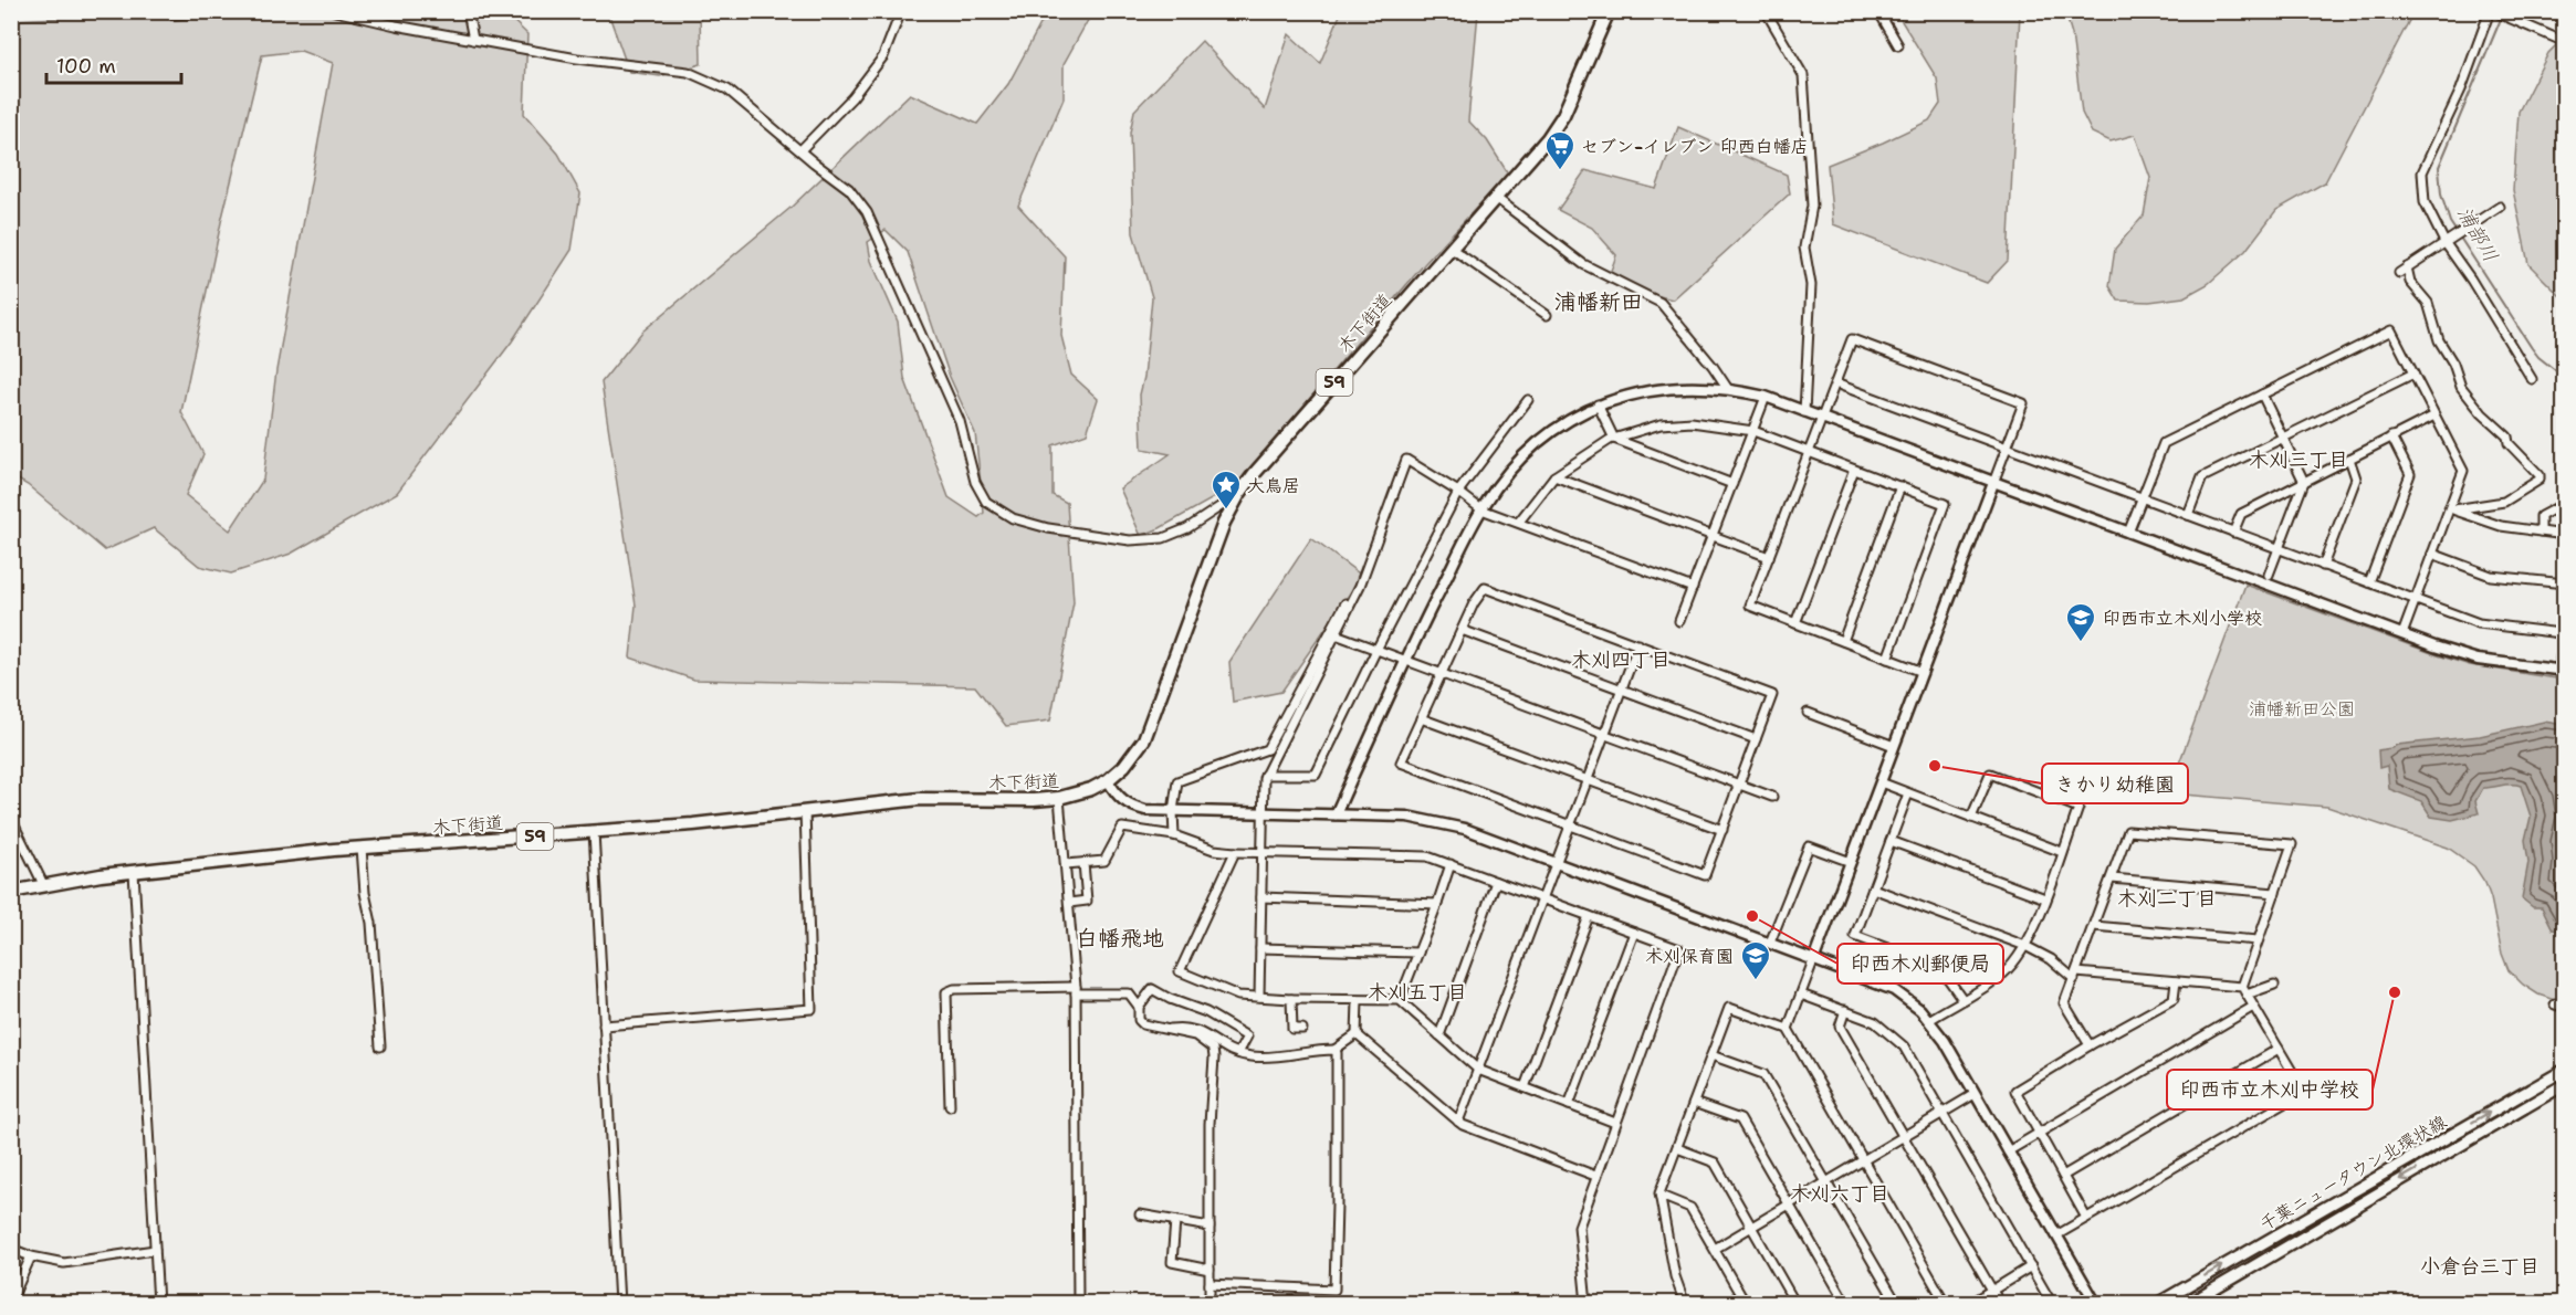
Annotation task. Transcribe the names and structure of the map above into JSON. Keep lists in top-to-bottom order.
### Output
{
  "streets": {
    "main road": ["木下街道", "59", "千葉ニュータウン北環状線"]
  },
  "districts": [
    "浦幡新田",
    "木刈三丁目",
    "木刈四丁目",
    "木刈二丁目",
    "白幡飛地",
    "木刈五丁目",
    "木刈六丁目",
    "小倉台三丁目"
  ],
  "water": ["浦部川"],
  "parks": ["浦幡新田公園"],
  "places": {
    "supermarket": ["セブン-イレブン 印西白幡店"],
    "place": ["大鳥居"],
    "school or university": ["印西市立木刈小学校", "木刈保育園"],
    "other": ["きかり幼稚園", "印西木刈郵便局", "印西市立木刈中学校"]
  },
  "scale_bar": "100 m"
}
